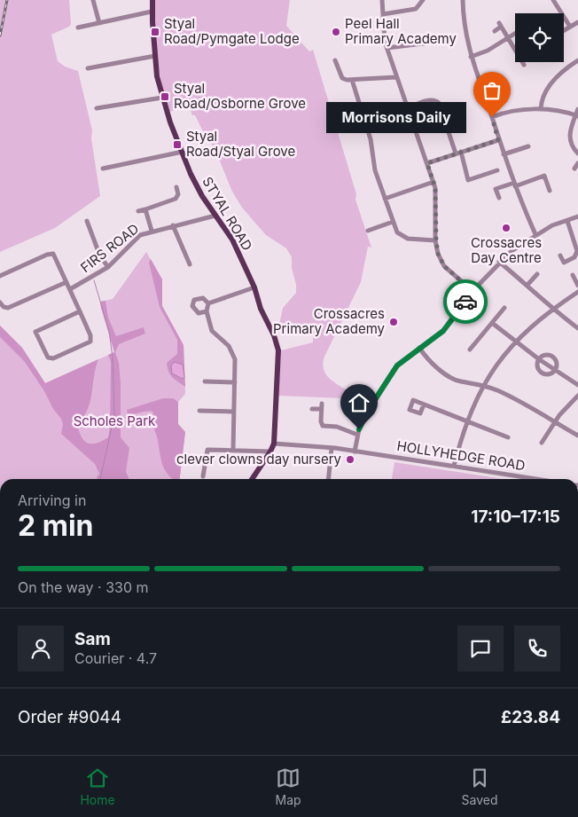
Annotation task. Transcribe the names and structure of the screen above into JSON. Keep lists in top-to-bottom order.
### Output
{
  "streets": {
    "main road": ["STYAL ROAD"],
    "street": ["FIRS ROAD", "HOLLYHEDGE ROAD"]
  },
  "crossings": [
    ["STYAL ROAD", "FIRS ROAD"],
    ["STYAL ROAD", "HOLLYHEDGE ROAD"]
  ],
  "parks": ["Scholes Park"],
  "places": {
    "transit": ["Styal Road/Pymgate Lodge", "Styal Road/Osborne Grove", "Styal Road/Styal Grove"],
    "other": [
      "Peel Hall Primary Academy",
      "Morrisons Daily",
      "Crossacres Day Centre",
      "Crossacres Primary Academy",
      "clever clowns day nursery"
    ]
  },
  "page": {
    "bubble": "Morrisons Daily",
    "heading": ["2 min", "Arriving in", "17:10–17:15"],
    "panel": [
      "Sam",
      "Courier · 4.7",
      "Order #9044",
      "£23.84"
    ],
    "bar": "On the way · 330 m",
    "tabs": ["Home", "Map", "Saved"]
  }
}
